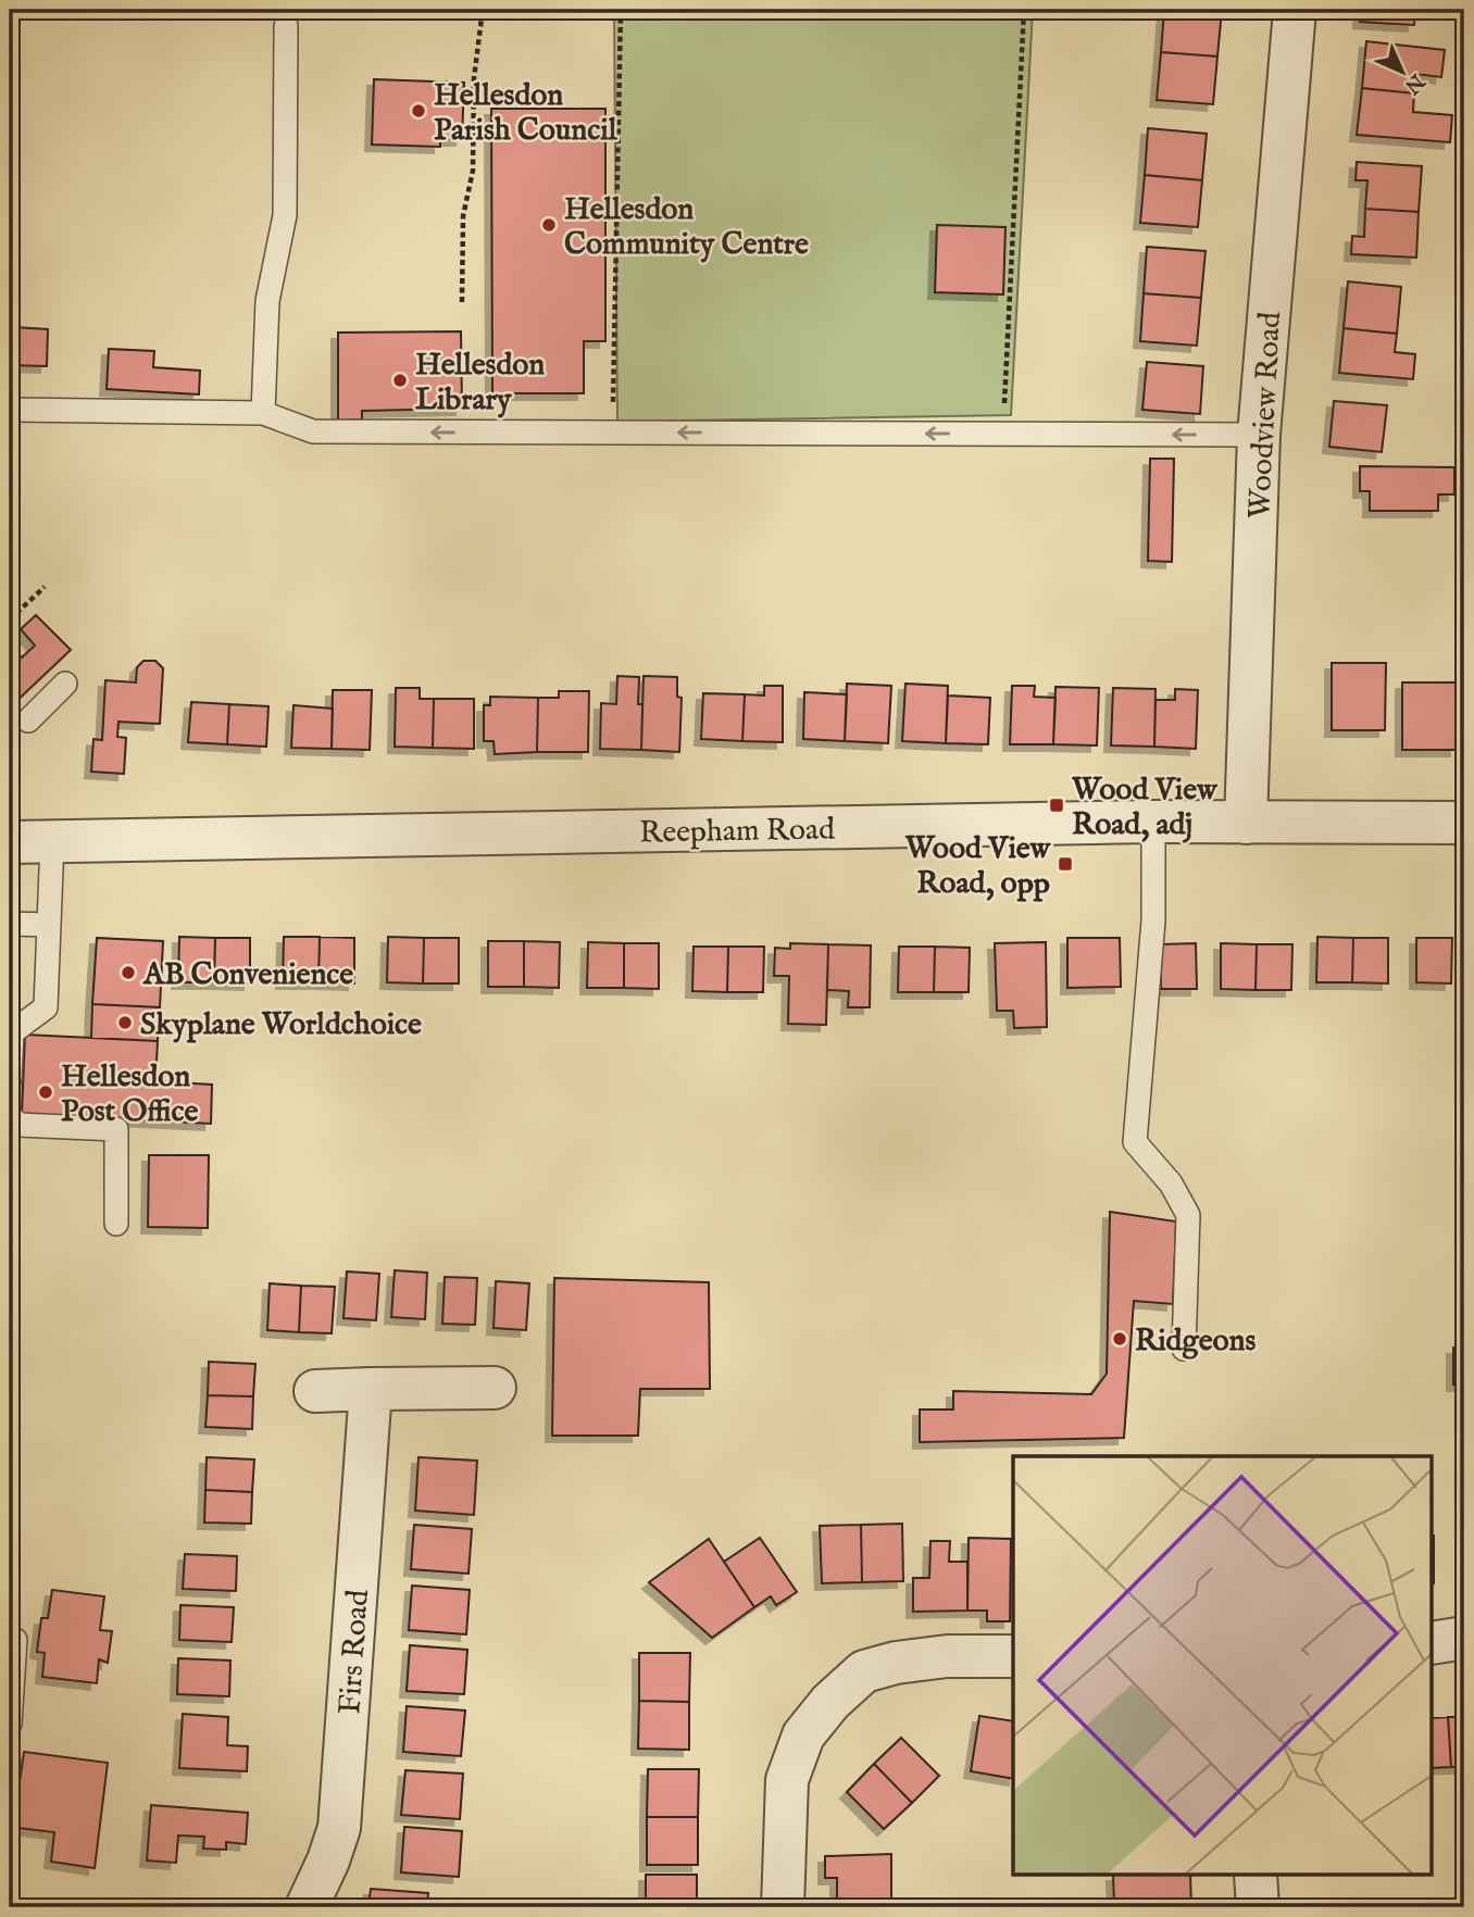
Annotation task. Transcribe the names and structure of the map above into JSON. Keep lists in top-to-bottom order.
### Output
{
  "streets": {
    "street": ["Woodview Road", "Reepham Road", "Firs Road"]
  },
  "crossings": [
    ["Woodview Road", "Reepham Road"]
  ],
  "places": {
    "other": [
      "Hellesdon Parish Council",
      "Hellesdon Community Centre",
      "Hellesdon Library",
      "AB Convenience",
      "Skyplane Worldchoice",
      "Hellesdon Post Office",
      "Ridgeons"
    ],
    "transit": ["Wood View Road, adj", "Wood View Road, opp"]
  },
  "north": "bottom right"
}
